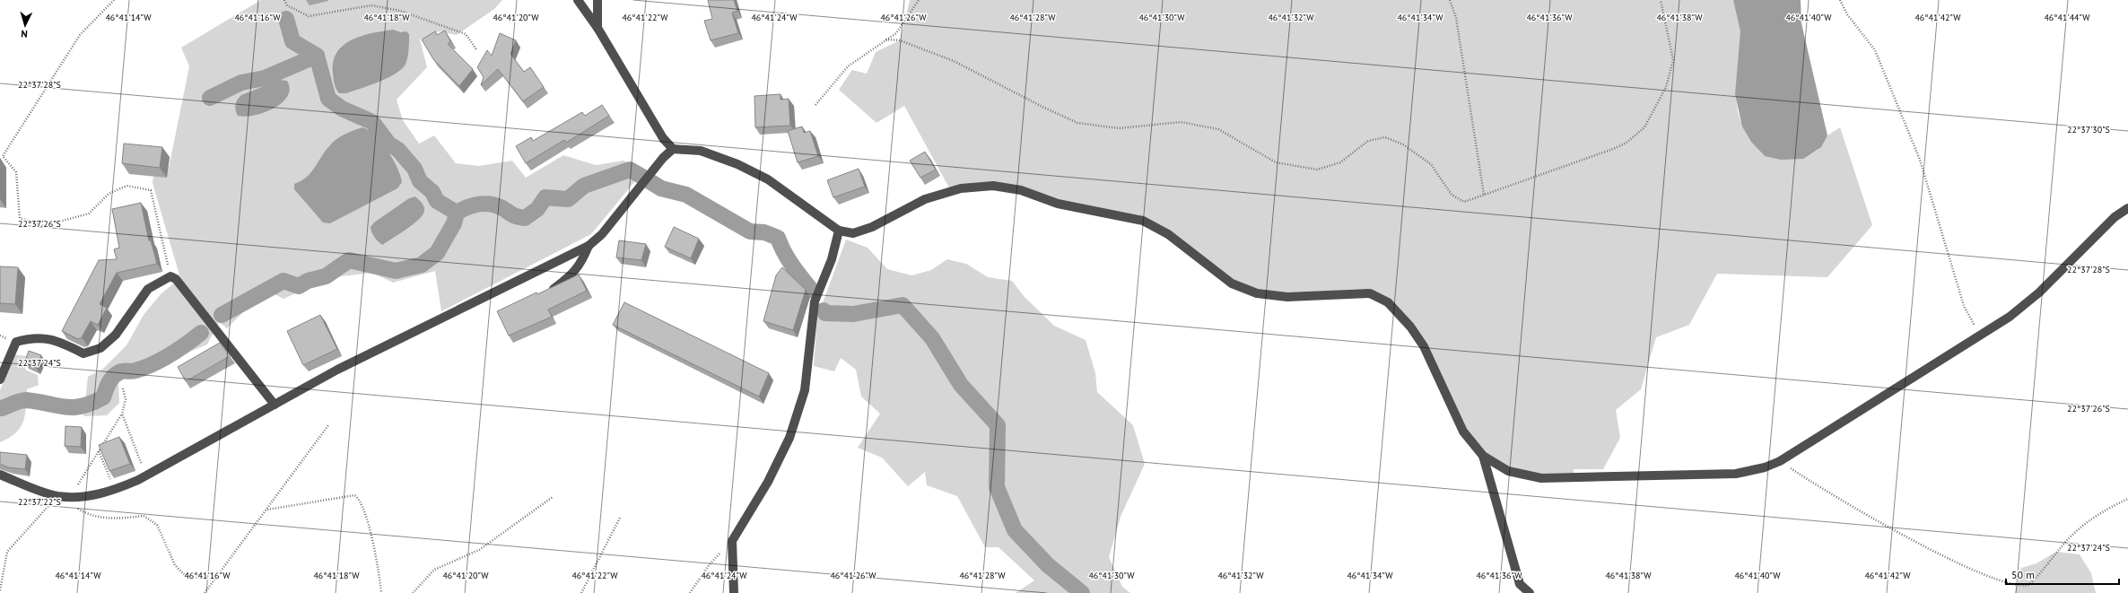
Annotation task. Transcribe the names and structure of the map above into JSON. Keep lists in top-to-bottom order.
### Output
{
  "scale_bar": "50 m",
  "north": "bottom",
  "coordinates": [
    "46°41'14\"W",
    "46°41'16\"W",
    "46°41'18\"W",
    "46°41'20\"W",
    "46°41'22\"W",
    "46°41'24\"W",
    "46°41'26\"W",
    "46°41'28\"W",
    "46°41'30\"W",
    "46°41'32\"W",
    "46°41'34\"W",
    "46°41'36\"W",
    "46°41'38\"W",
    "46°41'40\"W",
    "46°41'42\"W",
    "46°41'44\"W",
    "22°37'28\"S",
    "22°37'30\"S",
    "22°37'26\"S",
    "22°37'24\"S",
    "22°37'22\"S"
  ]
}
